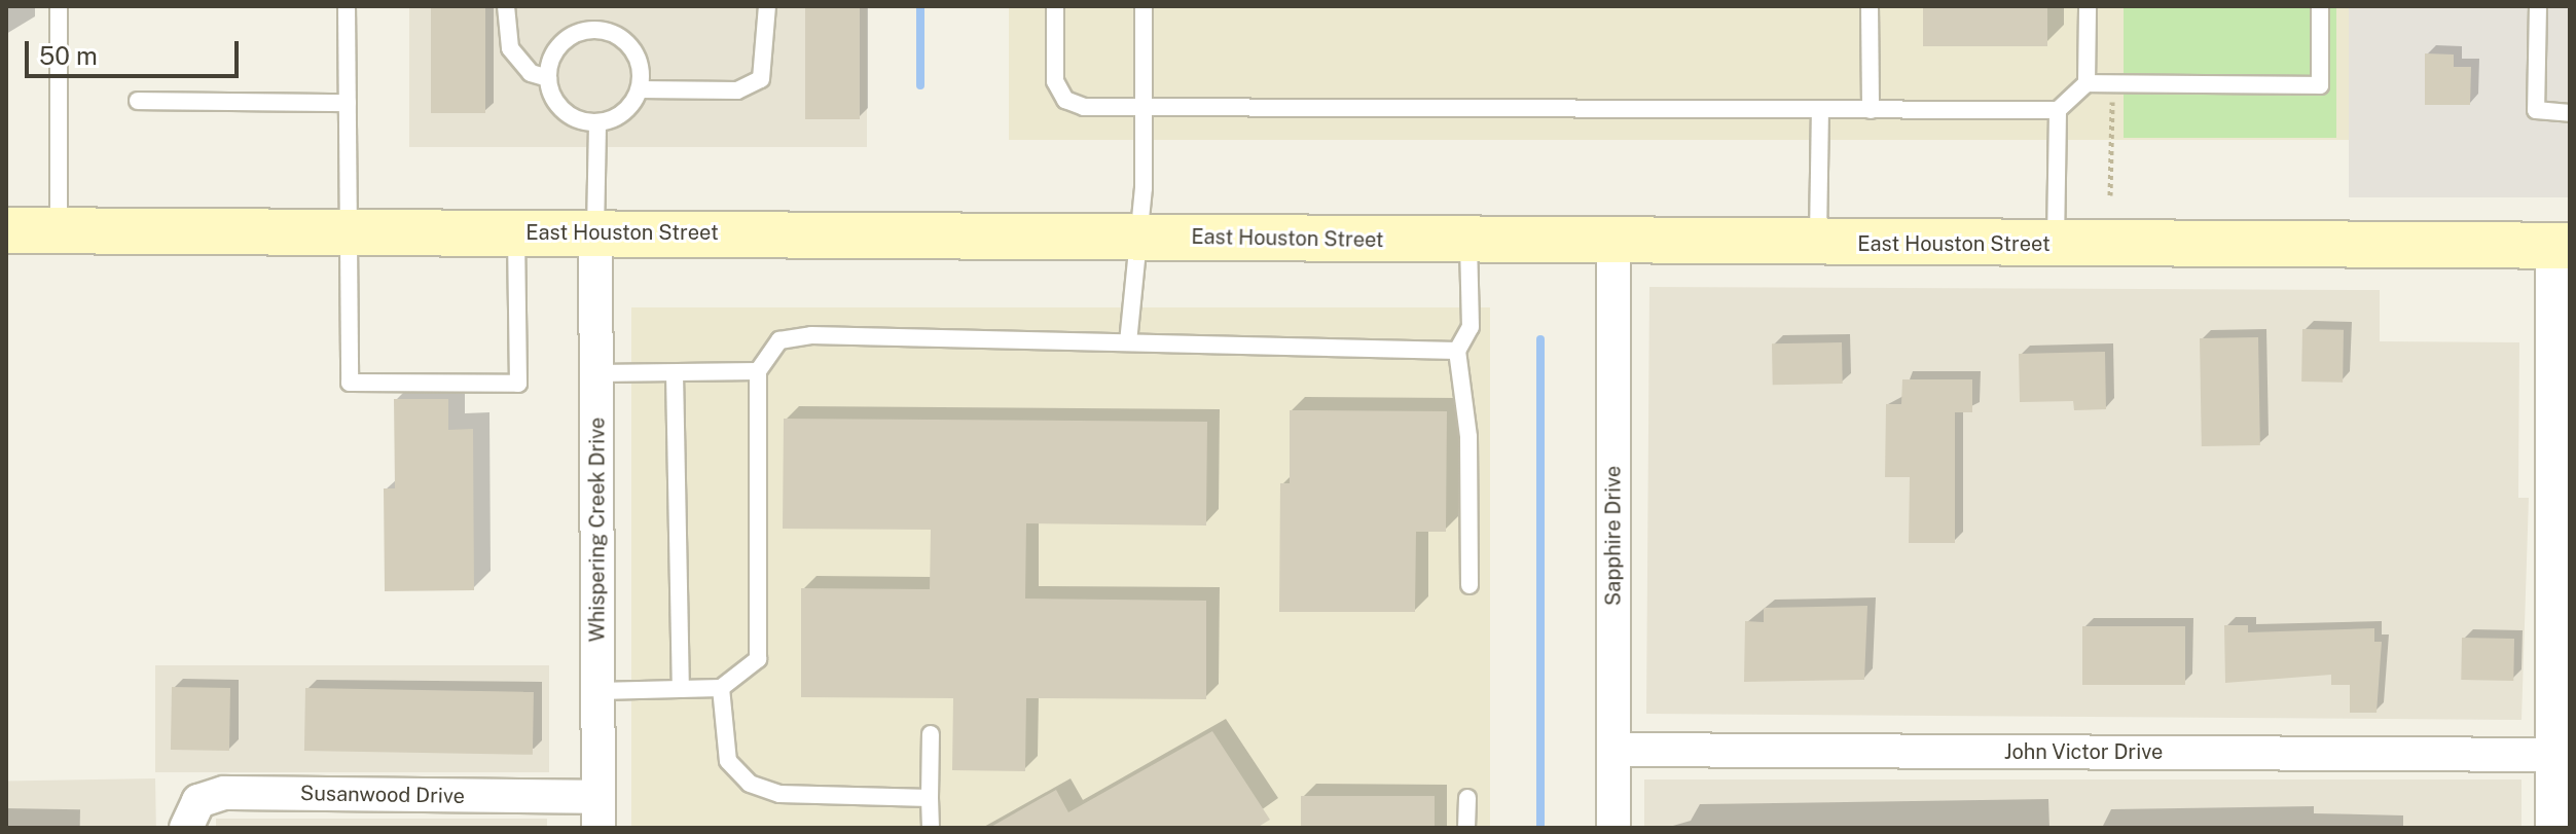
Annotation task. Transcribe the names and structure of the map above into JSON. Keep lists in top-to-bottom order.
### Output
{
  "streets": {
    "main road": ["East Houston Street"],
    "street": [
      "Whispering Creek Drive",
      "Sapphire Drive",
      "John Victor Drive",
      "Susanwood Drive"
    ]
  },
  "crossings": [
    ["East Houston Street", "Whispering Creek Drive"],
    ["East Houston Street", "Sapphire Drive"],
    ["Whispering Creek Drive", "Susanwood Drive"],
    ["Sapphire Drive", "John Victor Drive"]
  ],
  "scale_bar": "50 m"
}
